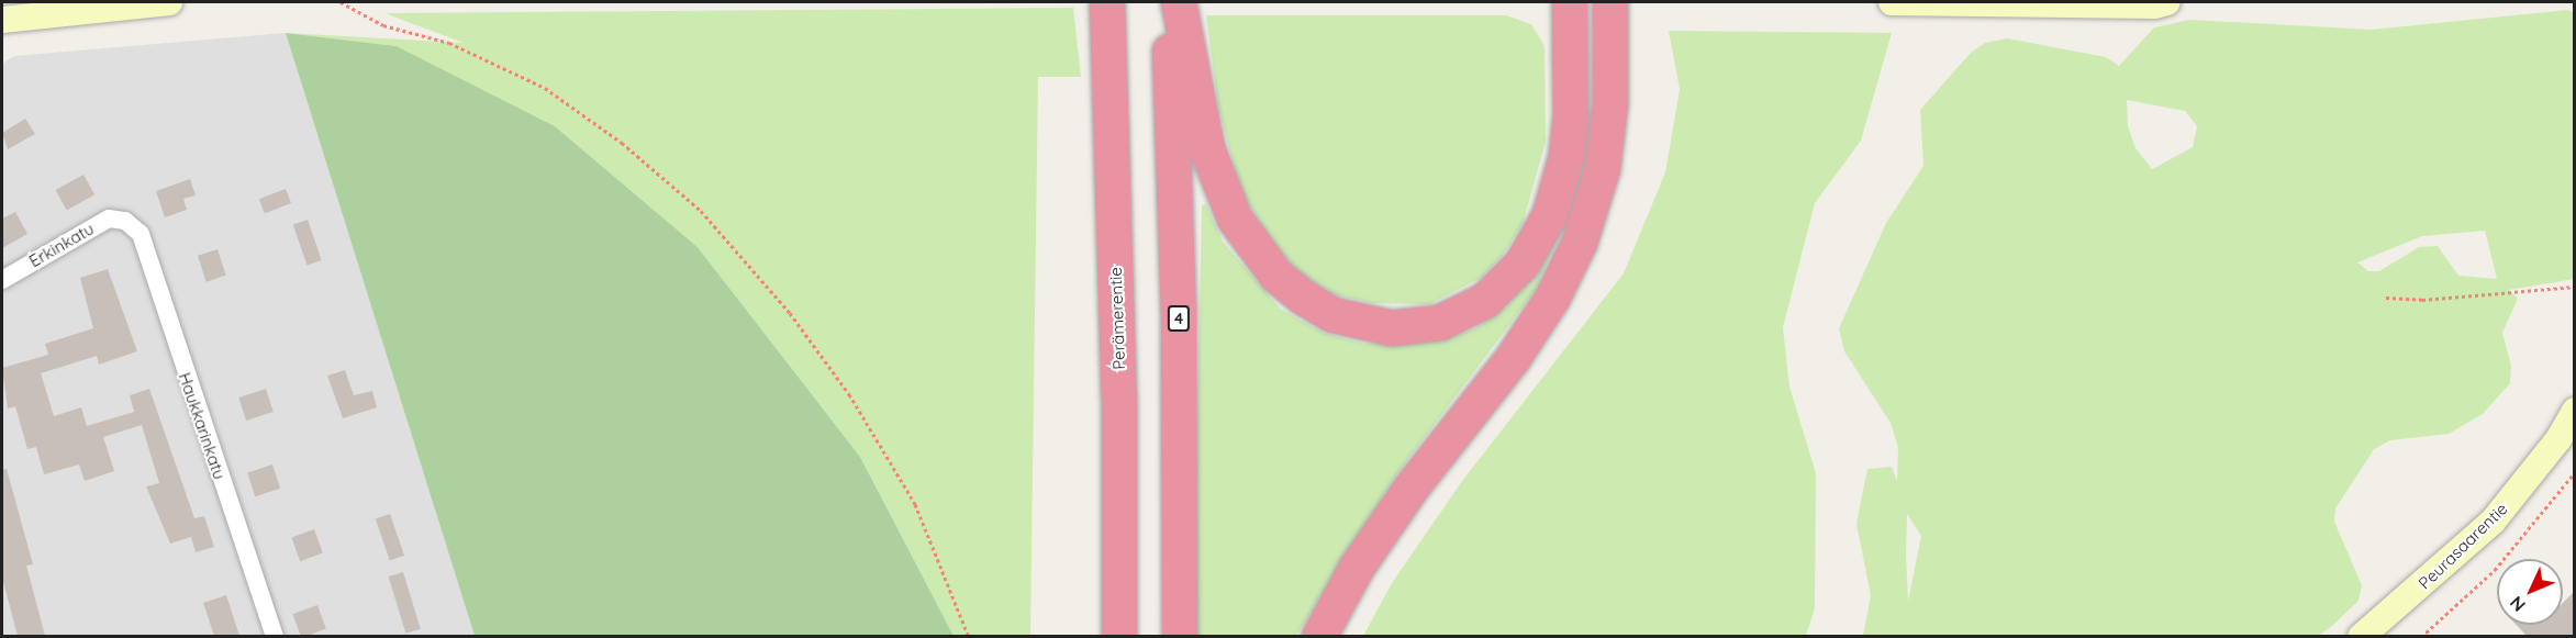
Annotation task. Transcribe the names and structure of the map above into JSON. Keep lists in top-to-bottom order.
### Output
{
  "streets": {
    "highway": ["Perämerentie", "4"],
    "main road": ["Peurasaarentie"],
    "street": ["Erkinkatu", "Haukkarinkatu"]
  },
  "crossings": [
    ["Erkinkatu", "Haukkarinkatu"]
  ],
  "north": "bottom left"
}
